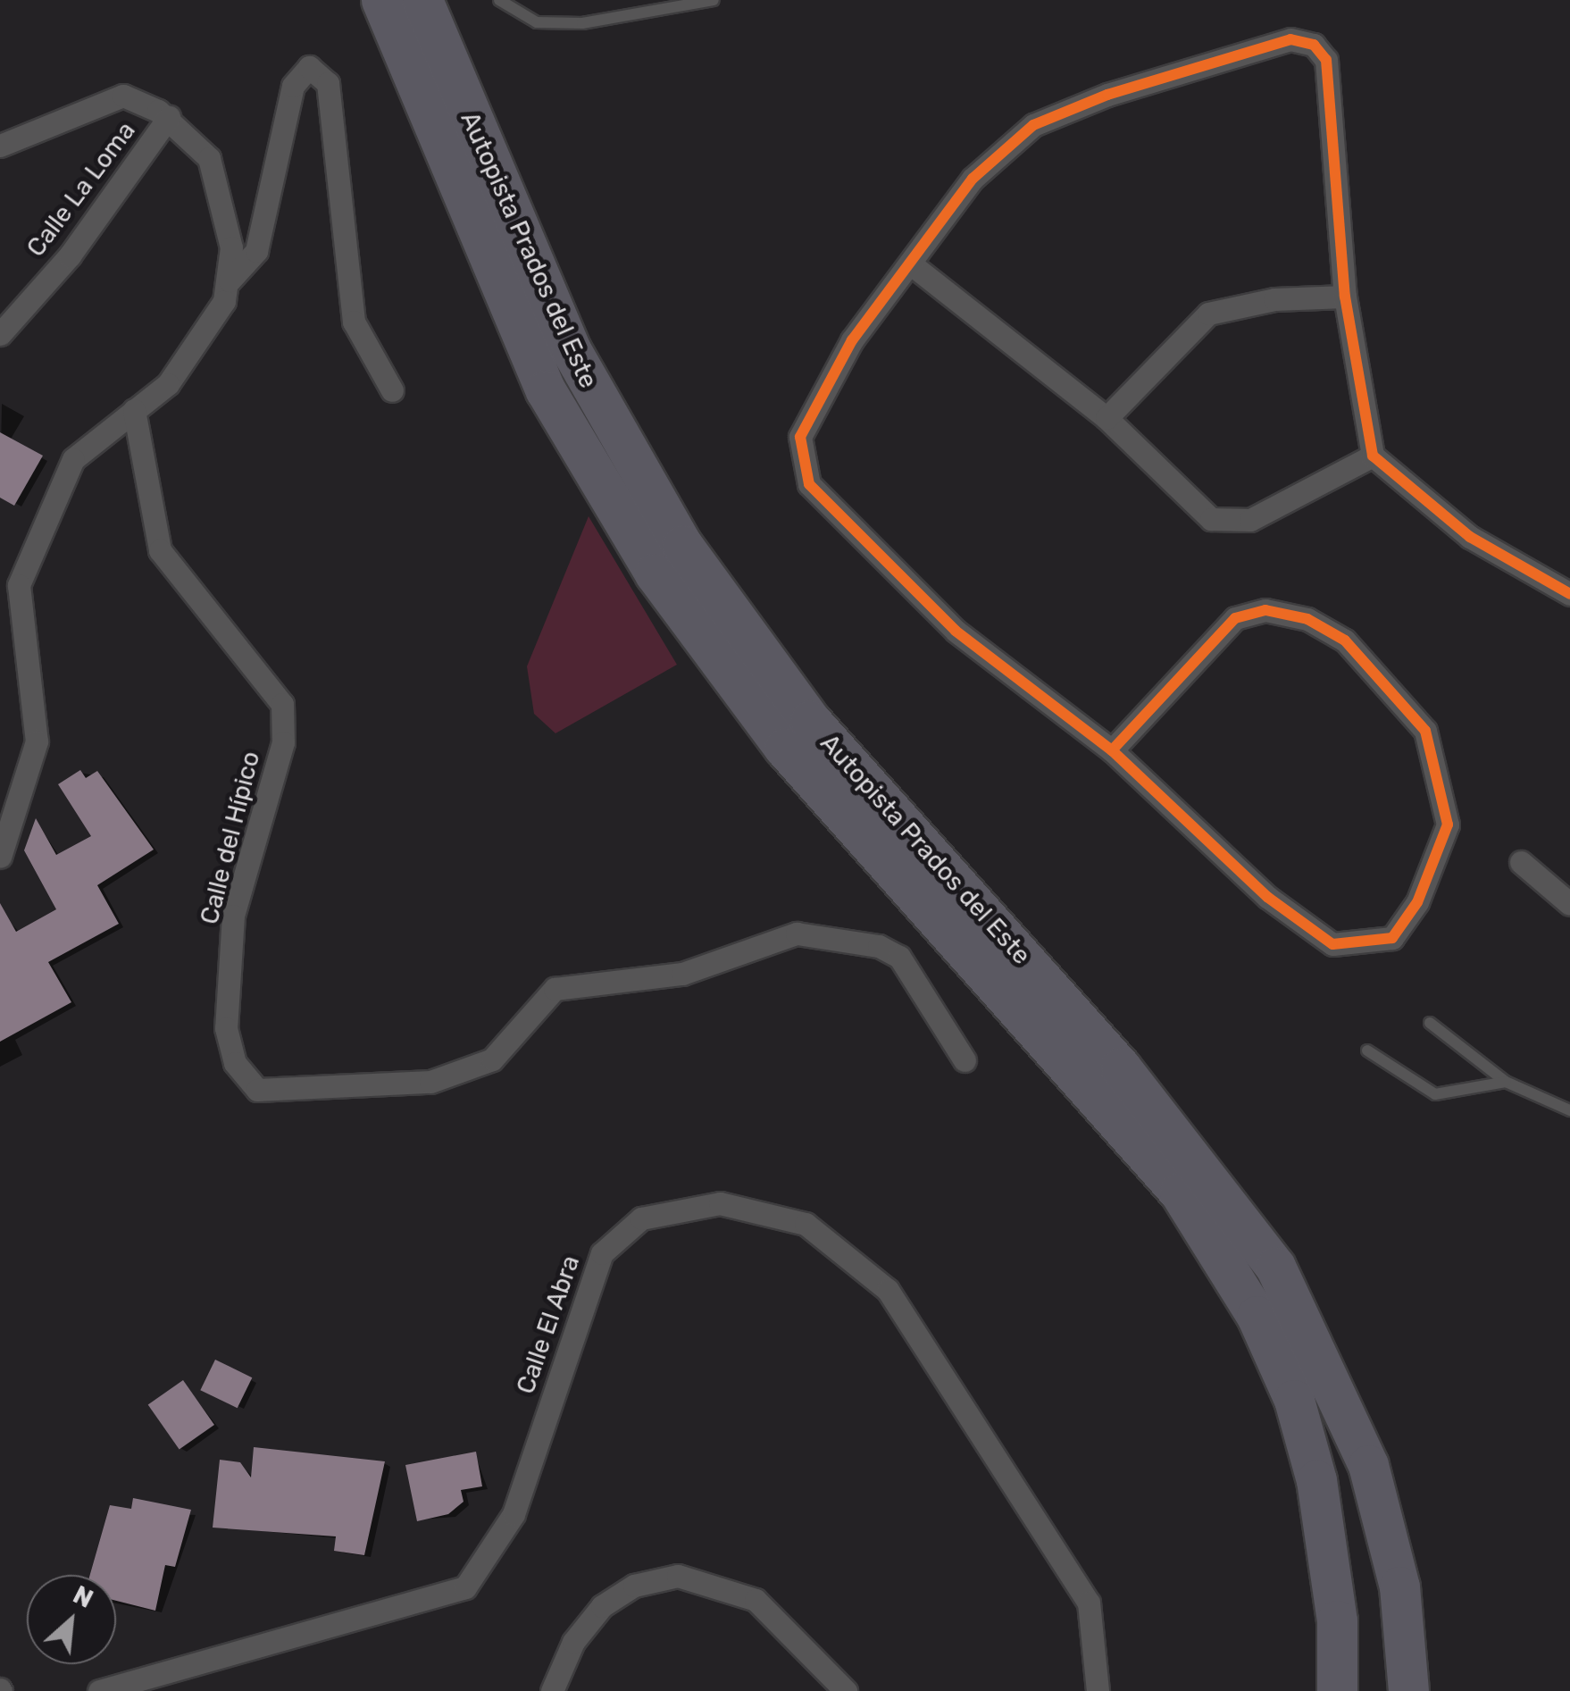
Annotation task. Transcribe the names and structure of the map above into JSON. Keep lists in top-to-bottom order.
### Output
{
  "streets": {
    "highway": ["Autopista Prados del Este"],
    "street": ["Calle La Loma", "Calle del Hípico", "Calle El Abra"]
  },
  "north": "top right"
}
